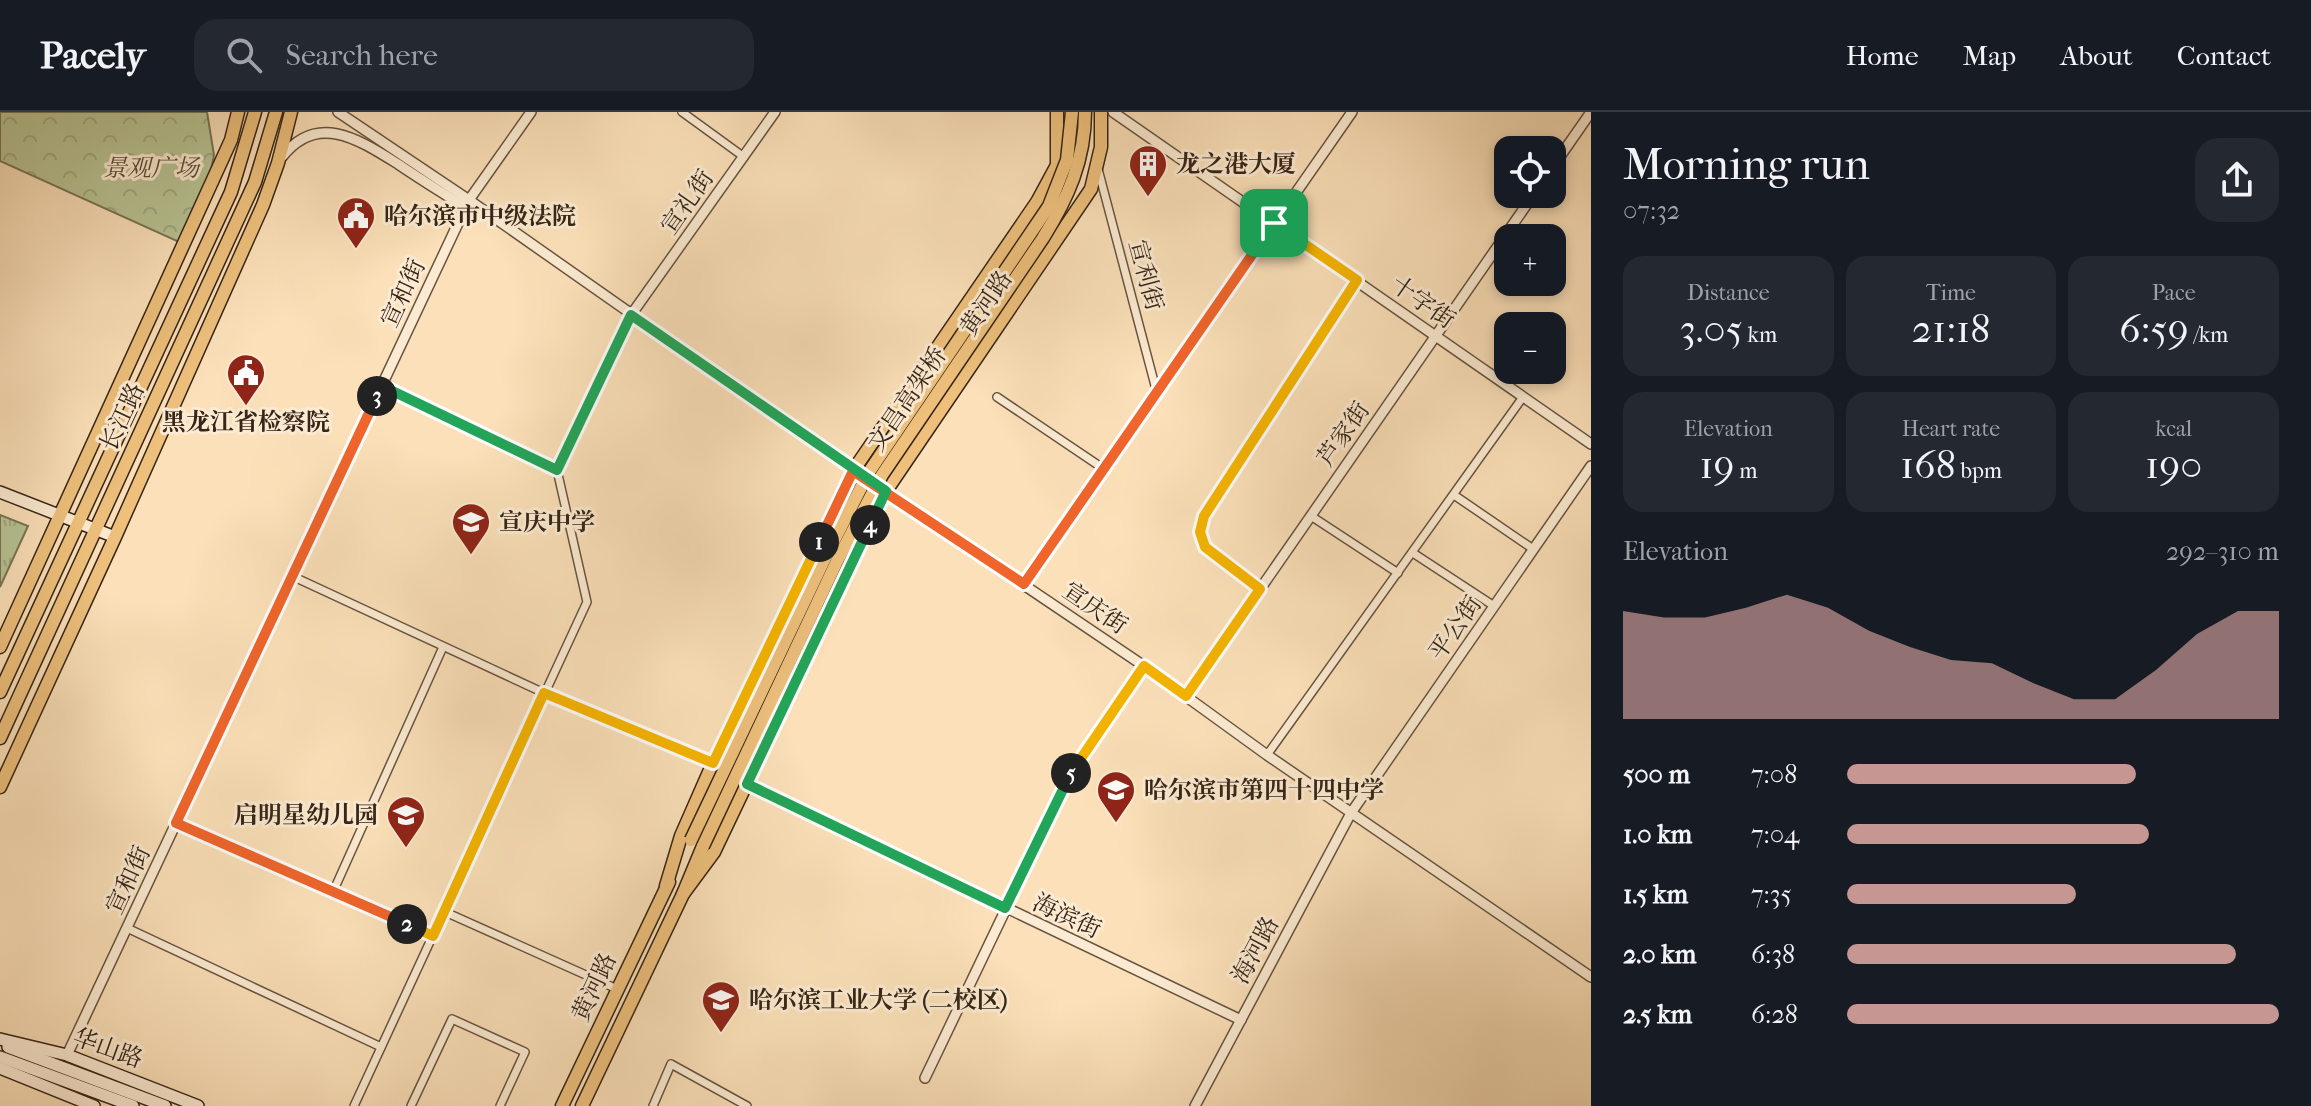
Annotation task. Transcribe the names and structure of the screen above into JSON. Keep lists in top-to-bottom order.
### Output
{
  "streets": {
    "main road": [
      "黄河路",
      "文昌高架桥",
      "长江路",
      "华山路"
    ],
    "street": [
      "宣礼街",
      "宣利街",
      "宣和街",
      "十字街",
      "芦家街",
      "宣庆街",
      "平公街",
      "海滨街",
      "海河路"
    ]
  },
  "crossings": [
    ["宣礼街", "宣庆街"],
    ["宣利街", "黄河路"],
    ["宣和街", "宣庆街"],
    ["宣和街", "华山路"],
    ["十字街", "芦家街"],
    ["黄河路", "文昌高架桥"],
    ["黄河路", "宣庆街"],
    ["黄河路", "海滨街"],
    ["芦家街", "宣庆街"],
    ["宣庆街", "平公街"],
    ["宣庆街", "海河路"],
    ["平公街", "海河路"],
    ["海滨街", "海河路"]
  ],
  "parks": ["景观广场"],
  "places": {
    "building": ["龙之港大厦"],
    "public building": ["哈尔滨市中级法院", "黑龙江省检察院"],
    "school or university": [
      "宣庆中学",
      "哈尔滨市第四十四中学",
      "启明星幼儿园",
      "哈尔滨工业大学 (二校区)"
    ]
  },
  "page": {
    "header": "Pacely",
    "search": "Search here",
    "nav": [
      "Home",
      "Map",
      "About",
      "Contact"
    ],
    "heading": ["Morning run", "07:32"],
    "map_buttons": ["+", "−"],
    "stats": [
      ["Distance", "3.05 km"],
      ["Time", "21:18"],
      ["Pace", "6:59 /km"],
      ["Elevation", "19 m"],
      ["Heart rate", "168 bpm"],
      ["kcal", "190"]
    ],
    "pins": [
      "3",
      "4",
      "1",
      "5",
      "2"
    ],
    "chart": ["Elevation", "292–310 m"],
    "list": [
      {
        "name": "500 m",
        "note": "7:08"
      },
      {
        "name": "1.0 km",
        "note": "7:04"
      },
      {
        "name": "1.5 km",
        "note": "7:35"
      },
      {
        "name": "2.0 km",
        "note": "6:38"
      },
      {
        "name": "2.5 km",
        "note": "6:28"
      }
    ]
  }
}
